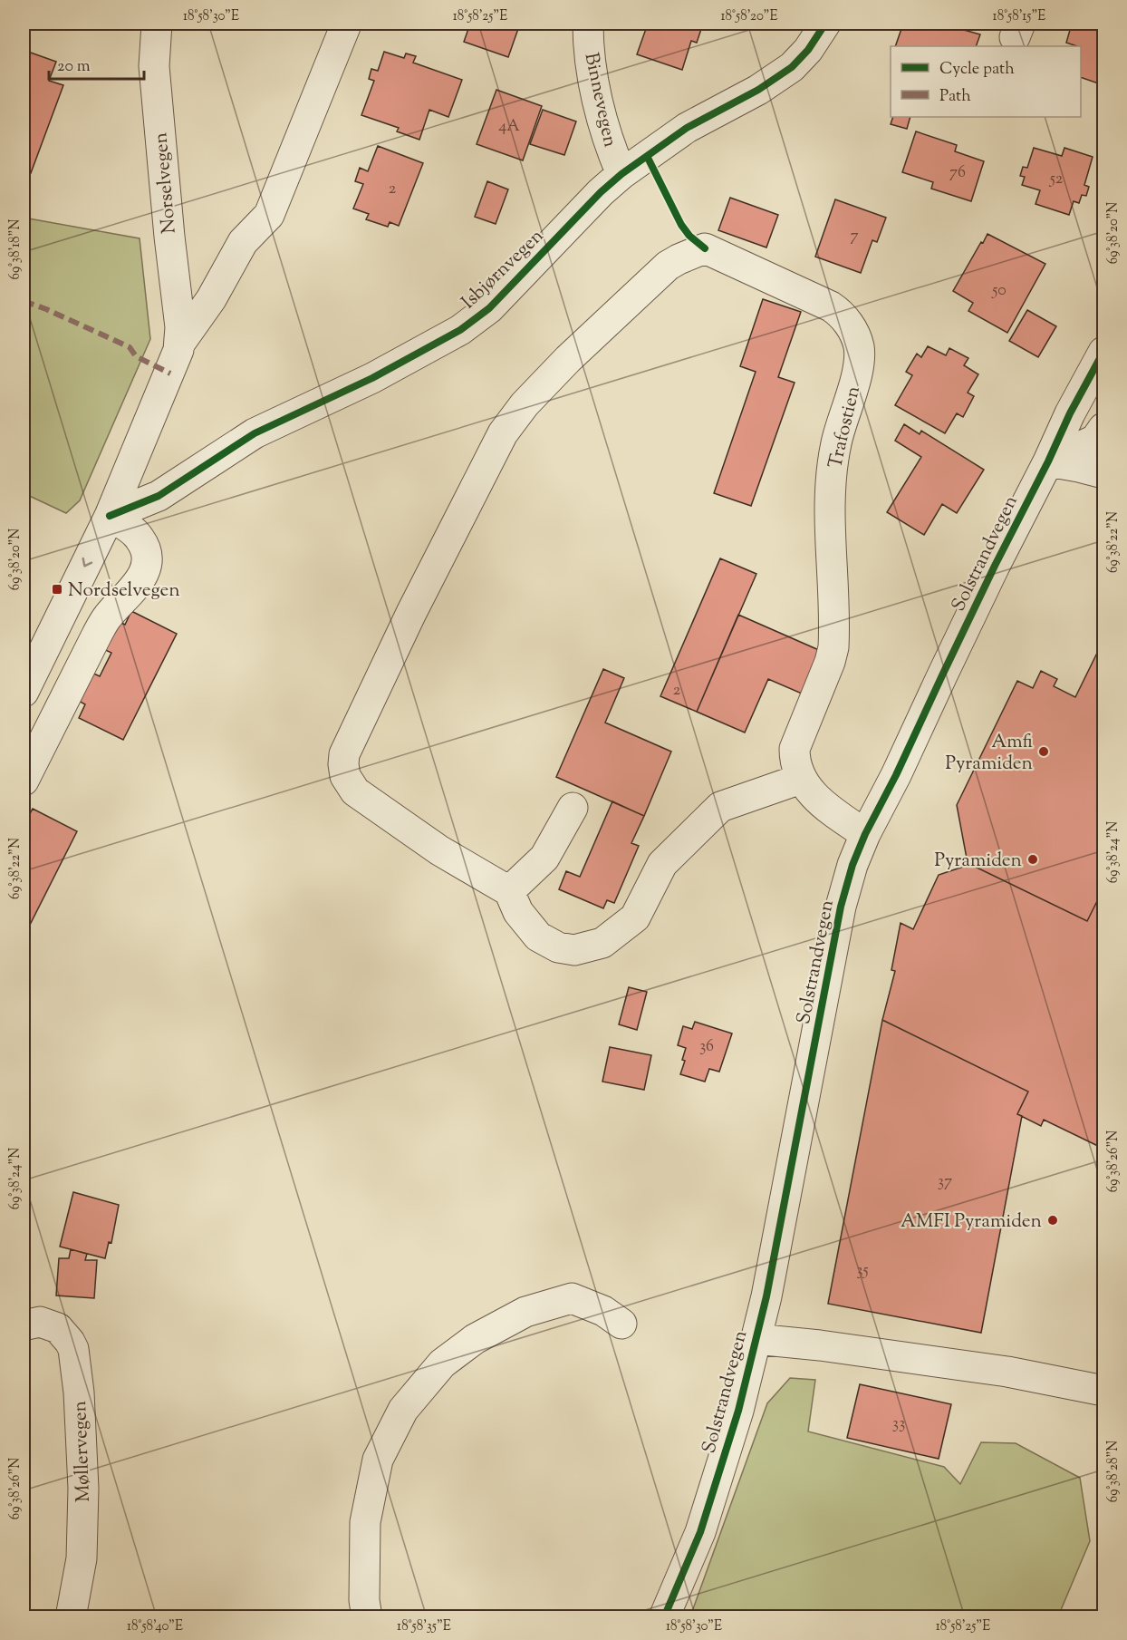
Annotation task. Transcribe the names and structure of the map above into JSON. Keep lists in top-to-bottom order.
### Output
{
  "streets": {
    "street": [
      "Binnevegen",
      "Norselvegen",
      "Isbjørnvegen",
      "Trafostien",
      "Solstrandvegen",
      "Møllervegen"
    ]
  },
  "crossings": [
    ["Binnevegen", "Isbjørnvegen"],
    ["Trafostien", "Solstrandvegen"]
  ],
  "places": {
    "transit": ["Nordselvegen"],
    "other": ["Amfi Pyramiden", "Pyramiden", "AMFI Pyramiden"]
  },
  "house_numbers": [
    "4A",
    "76",
    "52",
    "2",
    "7",
    "50",
    "2",
    "36",
    "37",
    "35",
    "33"
  ],
  "legend": ["Cycle path", "Path"],
  "scale_bar": "20 m",
  "coordinates": [
    "18°58'30\"E",
    "18°58'25\"E",
    "18°58'20\"E",
    "18°58'15\"E",
    "69°38'20\"N",
    "69°38'18\"N",
    "69°38'22\"N",
    "69°38'24\"N",
    "69°38'26\"N",
    "69°38'28\"N",
    "18°58'40\"E",
    "18°58'35\"E"
  ]
}
